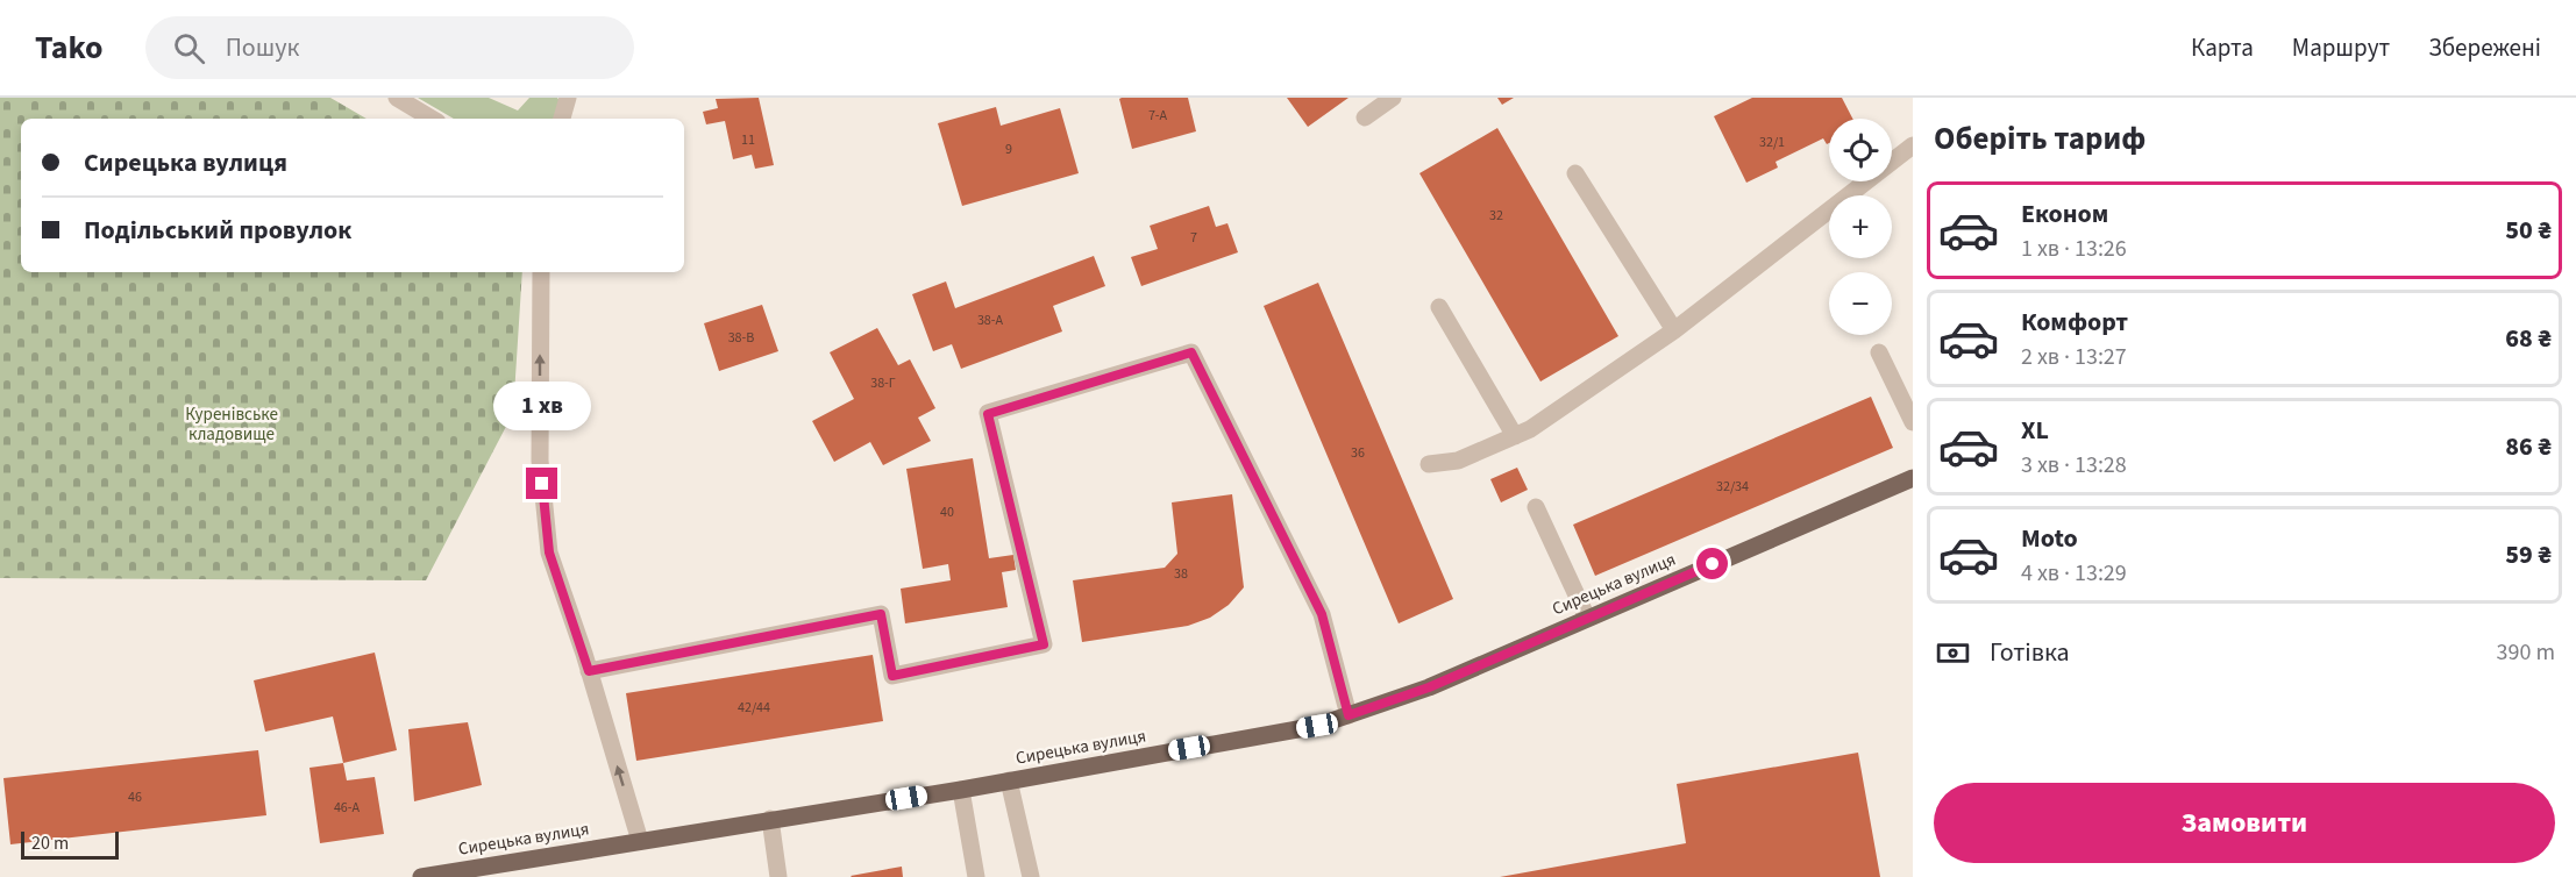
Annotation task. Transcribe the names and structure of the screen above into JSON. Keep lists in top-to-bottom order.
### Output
{
  "streets": {
    "main road": ["Сирецька вулиця"]
  },
  "parks": ["Куренівське кладовище"],
  "house_numbers": [
    "7-А",
    "11",
    "32/1",
    "9",
    "32",
    "7",
    "38-А",
    "38-В",
    "38-Г",
    "36",
    "32/34",
    "40",
    "38",
    "42/44",
    "46",
    "46-А"
  ],
  "scale_bar": "20 m",
  "page": {
    "header": "Tako",
    "search": "Пошук",
    "nav": ["Карта", "Маршрут", "Збережені"],
    "heading": "Оберіть тариф",
    "map_buttons": ["+", "−"],
    "banner": ["Сирецька вулиця", "Подільський провулок"],
    "list": [
      {
        "name": "Економ",
        "note": "1 хв · 13:26",
        "value": "50 ₴"
      },
      {
        "name": "Комфорт",
        "note": "2 хв · 13:27",
        "value": "68 ₴"
      },
      {
        "name": "XL",
        "note": "3 хв · 13:28",
        "value": "86 ₴"
      },
      {
        "name": "Moto",
        "note": "4 хв · 13:29",
        "value": "59 ₴"
      }
    ],
    "bubble": "1 хв",
    "pay": ["Готівка", "390 m"],
    "buttons": "Замовити",
    "scale": "20 m"
  }
}
